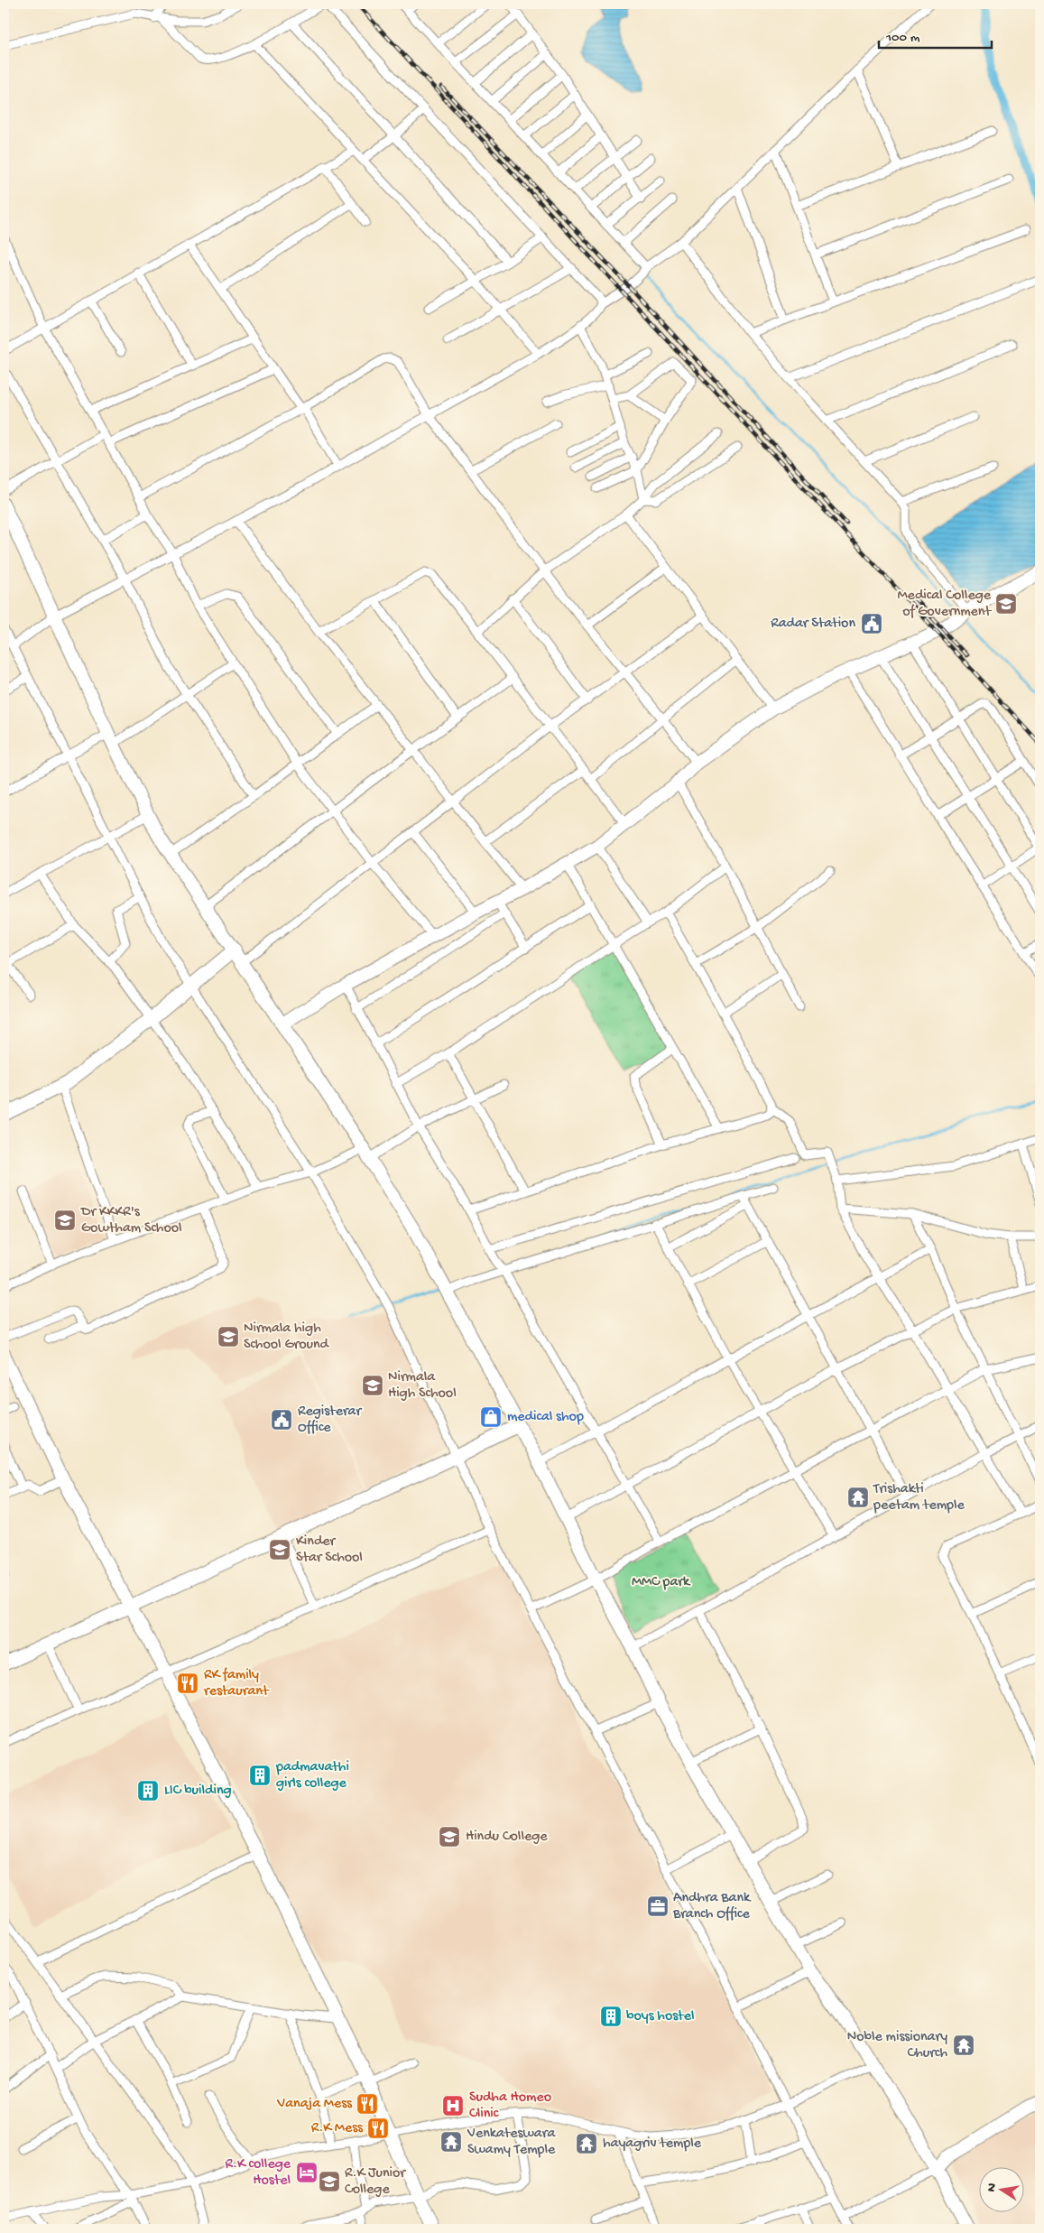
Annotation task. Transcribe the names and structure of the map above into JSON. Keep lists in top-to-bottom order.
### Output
{
  "parks": ["MMC park"],
  "places": {
    "school or university": [
      "Medical College of Government",
      "Dr KKKR's Gowtham School",
      "Nirmala high School Ground",
      "Nirmala High School",
      "Kinder Star School",
      "Hindu College",
      "R.K Junior College"
    ],
    "public building": ["Radar Station", "Registerar Office"],
    "shop": ["medical shop"],
    "temple": [
      "Trishakti peetam temple",
      "Noble missionary Church",
      "Venkateswara Swamy Temple",
      "hayagriv temple"
    ],
    "restaurant": ["RK family restaurant", "Vanaja Mess", "R.K Mess"],
    "building": ["padmavathi girls college", "LIC building", "boys hostel"],
    "office": ["Andhra Bank Branch Office"],
    "hospital": ["Sudha Homeo Clinic"],
    "hotel": ["R.K college Hostel"]
  },
  "scale_bar": "100 m",
  "north": "left"
}
